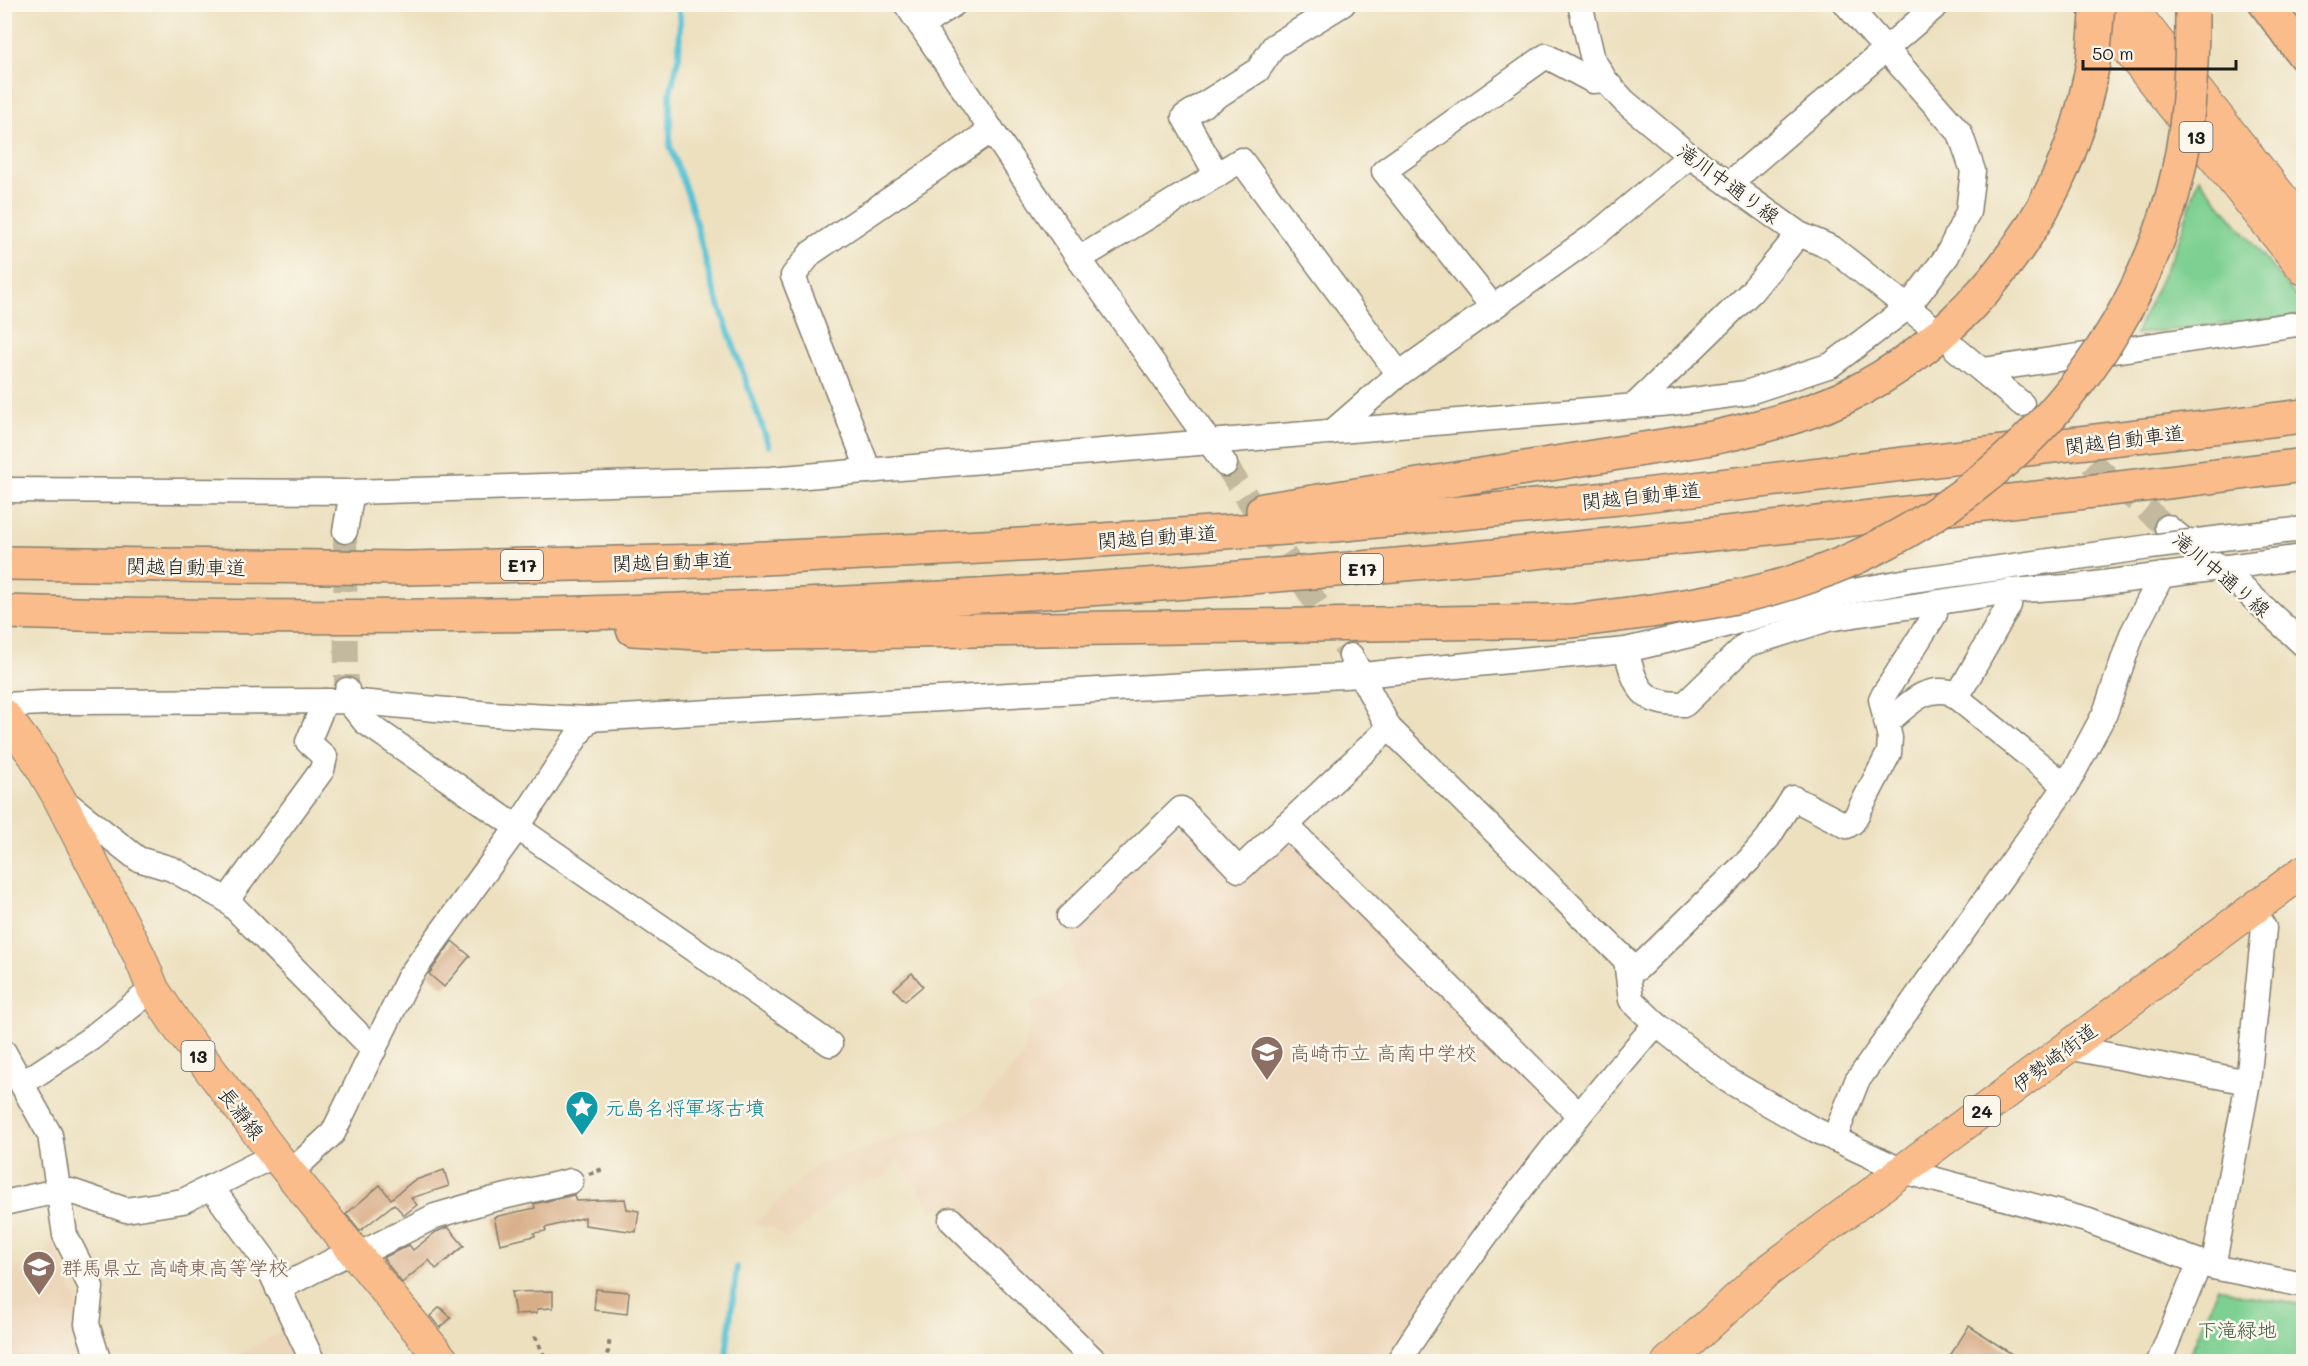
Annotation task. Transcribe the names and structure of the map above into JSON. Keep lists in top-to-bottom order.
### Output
{
  "streets": {
    "highway": ["関越自動車道", "E17"],
    "main road": [
      "13",
      "伊勢崎街道",
      "24",
      "長瀞線"
    ],
    "street": ["滝川中通り線"]
  },
  "parks": ["下滝緑地"],
  "places": {
    "school or university": ["高崎市立 高南中学校", "群馬県立 高崎東高等学校"],
    "place": ["元島名将軍塚古墳"]
  },
  "scale_bar": "50 m"
}
